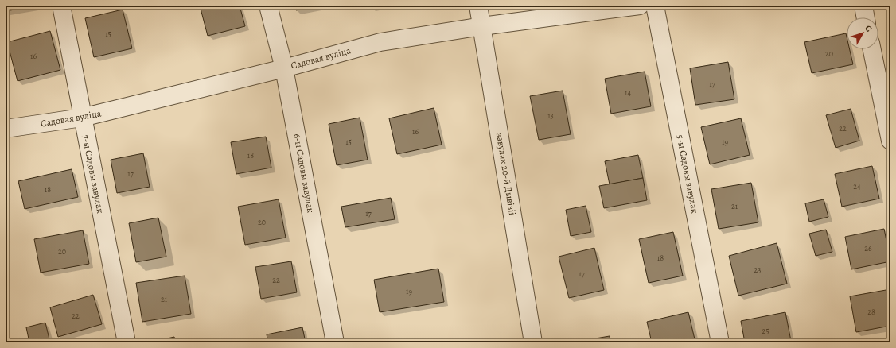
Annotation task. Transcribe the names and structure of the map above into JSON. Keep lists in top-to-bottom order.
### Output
{
  "streets": {
    "street": [
      "Садовая вуліца",
      "6-ы Садовы завулак",
      "7-ы Садовы завулак",
      "завулак 20-й Дывізіі",
      "5-ы Садовы завулак"
    ]
  },
  "crossings": [
    ["Садовая вуліца", "6-ы Садовы завулак"],
    ["Садовая вуліца", "7-ы Садовы завулак"],
    ["Садовая вуліца", "завулак 20-й Дывізіі"]
  ],
  "house_numbers": [
    "15",
    "20",
    "16",
    "17",
    "14",
    "13",
    "22",
    "16",
    "15",
    "19",
    "18",
    "17",
    "24",
    "18",
    "21",
    "17",
    "20",
    "26",
    "20",
    "18",
    "23",
    "17",
    "22",
    "19",
    "21",
    "28",
    "22",
    "25"
  ],
  "north": "top right"
}
